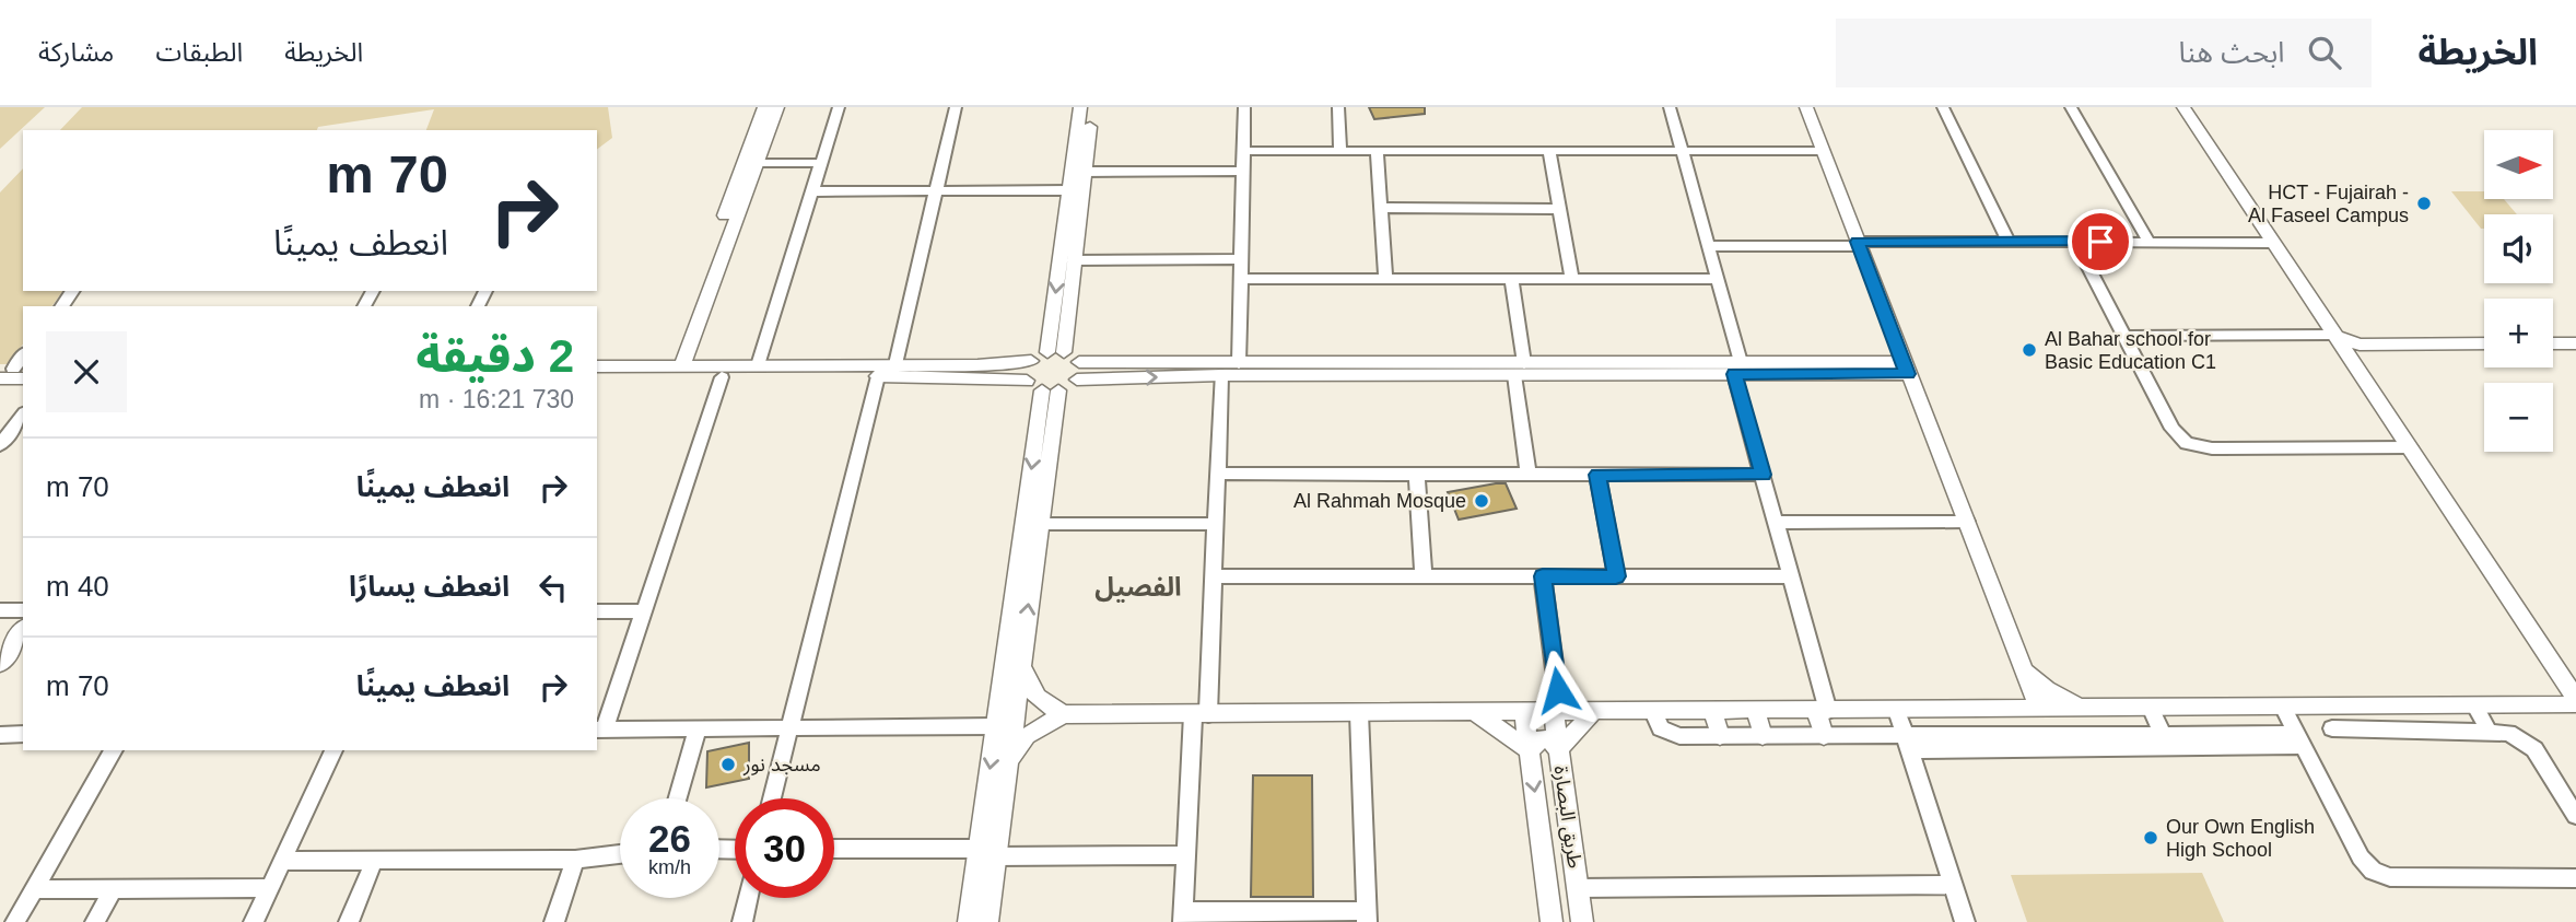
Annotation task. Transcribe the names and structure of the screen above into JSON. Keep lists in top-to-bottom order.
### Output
{
  "streets": {
    "street": ["طريق البصارة"]
  },
  "districts": ["الفصيل"],
  "places": [
    "HCT - Fujairah - Al Faseel Campus",
    "Al Bahar school for Basic Education C1",
    "Al Rahmah Mosque",
    "مسجد نور",
    "Our Own English High School"
  ],
  "north": "right",
  "page": {
    "header": "الخريطة",
    "search": "ابحث هنا",
    "nav": ["الخريطة", "الطبقات", "مشاركة"],
    "map_buttons": ["+", "−"],
    "turn": ["70 m", "انعطف يمينًا"],
    "heading": ["2 دقيقة", "730 m · 16:21"],
    "list": [
      {
        "name": "انعطف يمينًا",
        "value": "70 m"
      },
      {
        "name": "انعطف يسارًا",
        "value": "40 m"
      },
      {
        "name": "انعطف يمينًا",
        "value": "70 m"
      }
    ],
    "speed": "26 km/h",
    "limit": "30"
  }
}
